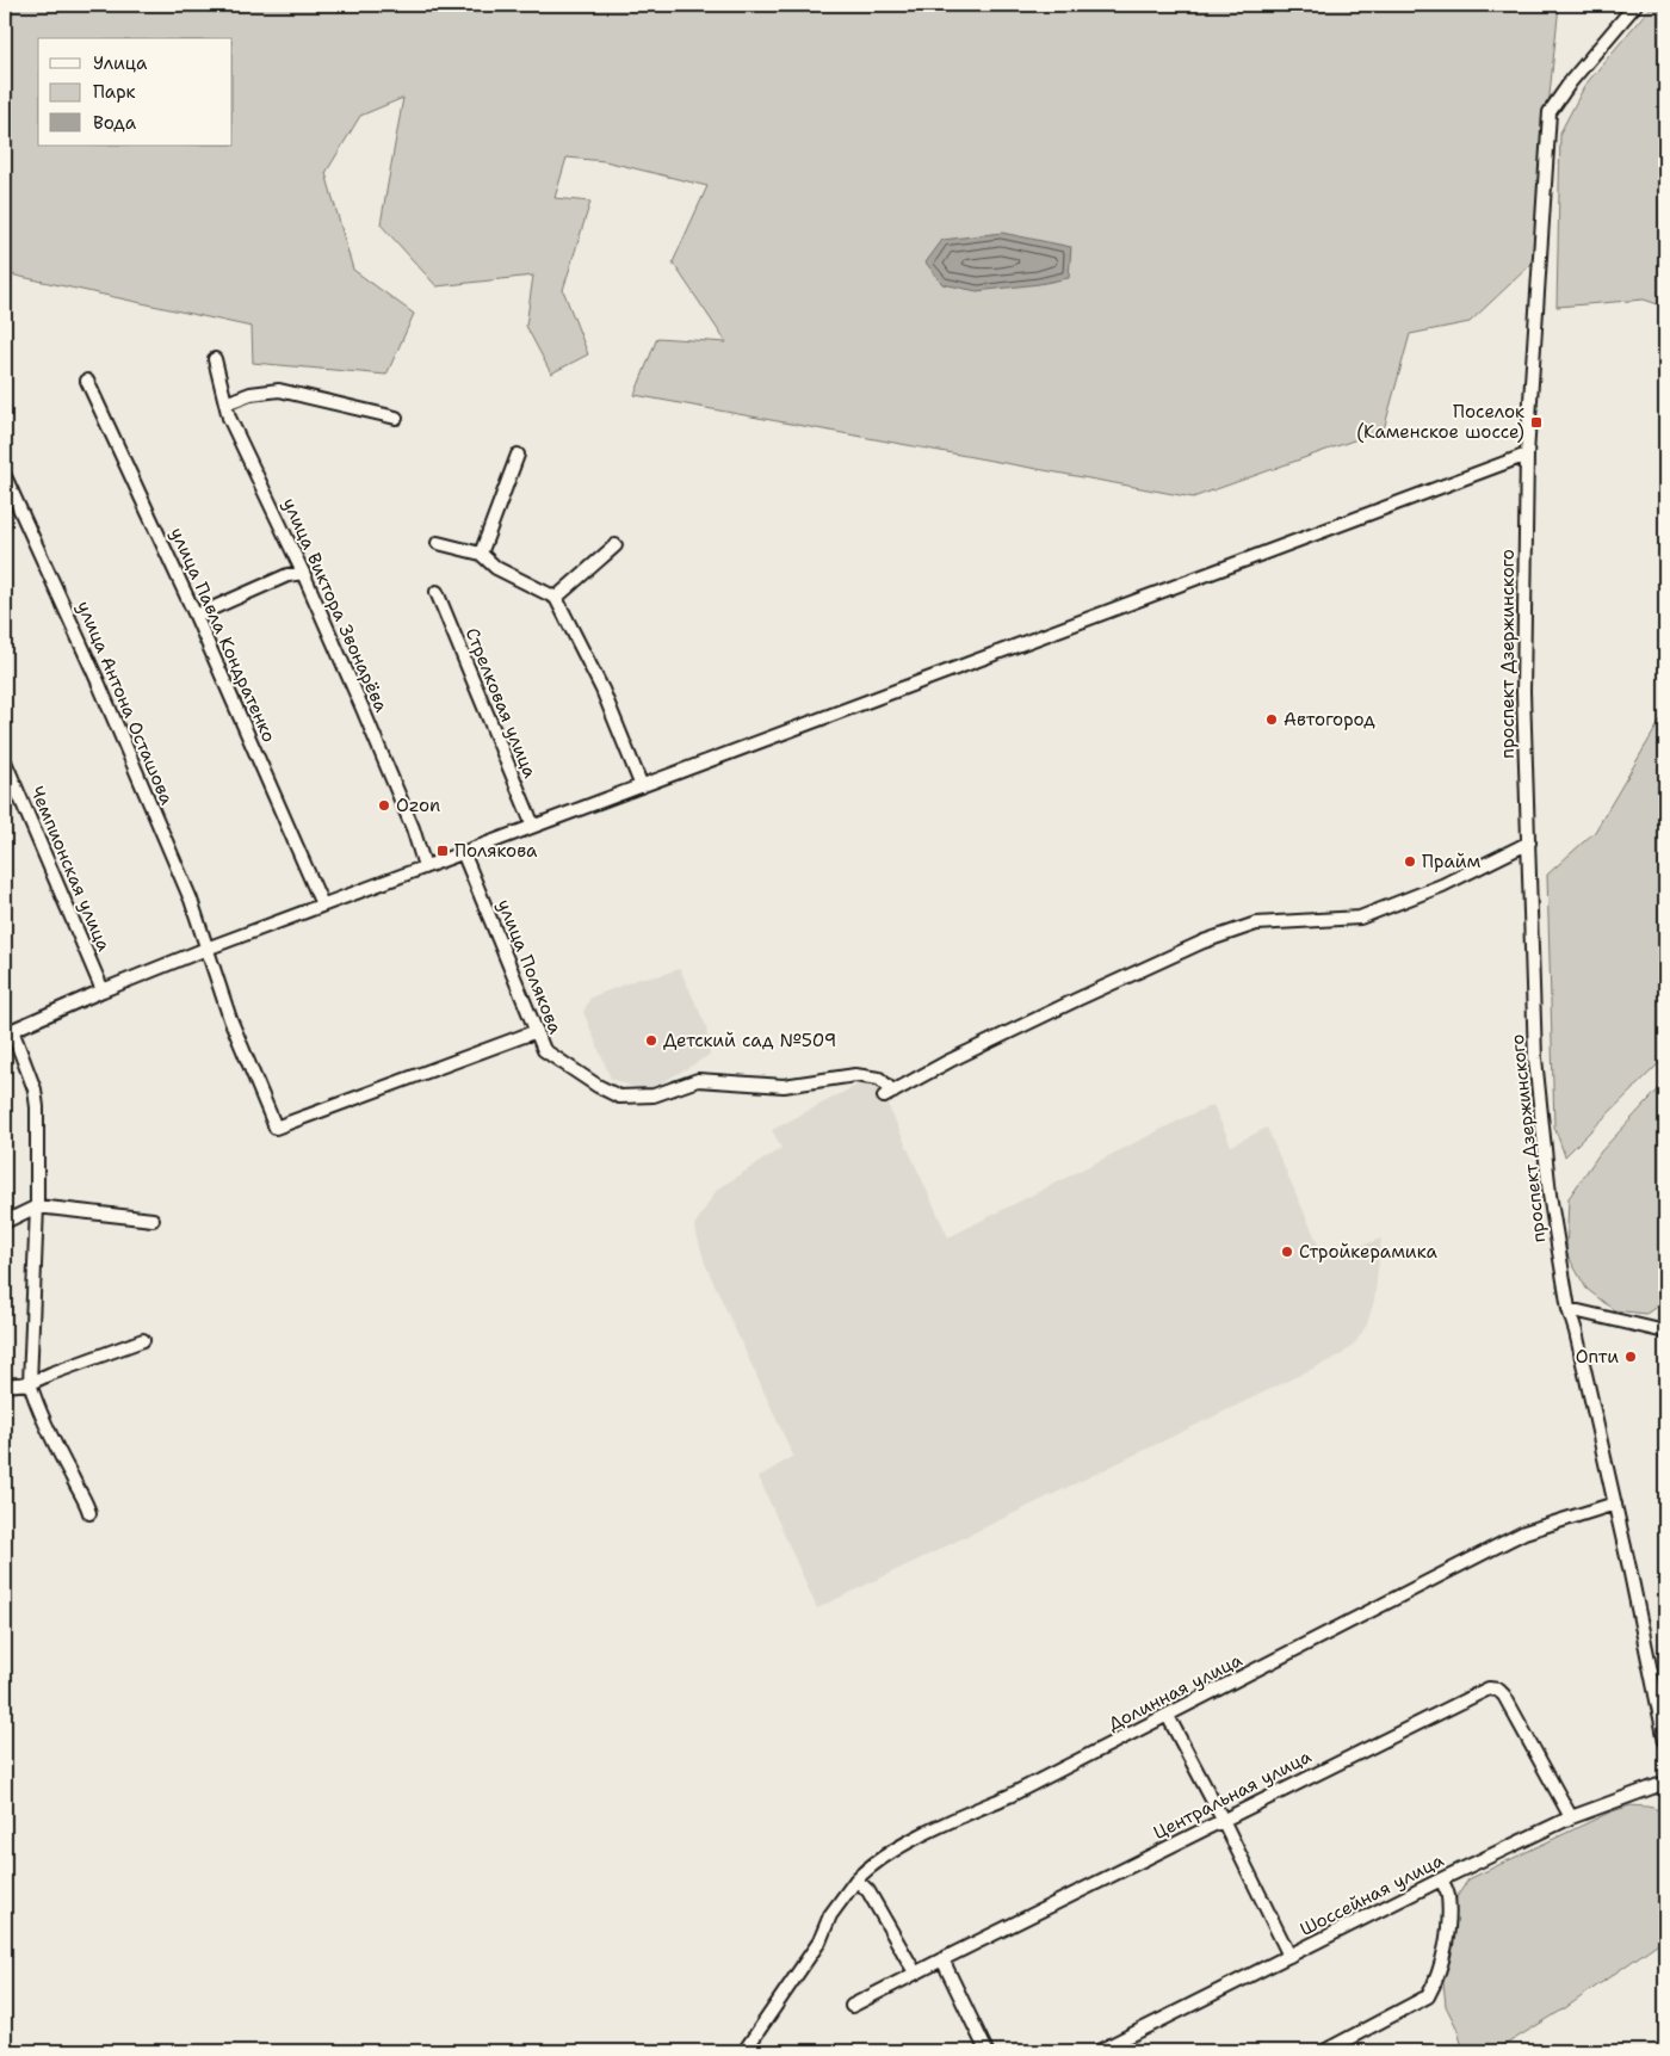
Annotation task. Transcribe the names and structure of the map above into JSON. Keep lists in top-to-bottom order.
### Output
{
  "streets": {
    "street": [
      "улица Виктора Звонарёва",
      "улица Павла Кондратенко",
      "проспект Дзержинского",
      "улица Антона Осташова",
      "Стрелковая улица",
      "Чемпионская улица",
      "улица Полякова",
      "Долинная улица",
      "Центральная улица",
      "Шоссейная улица"
    ]
  },
  "crossings": [
    ["проспект Дзержинского", "улица Полякова"],
    ["проспект Дзержинского", "Долинная улица"],
    ["улица Антона Осташова", "улица Полякова"],
    ["Центральная улица", "Шоссейная улица"]
  ],
  "places": {
    "transit": ["Поселок (Каменское шоссе)", "Полякова"],
    "other": [
      "Автогород",
      "Ozon",
      "Прайм",
      "Детский сад №509",
      "Стройкерамика",
      "Опти"
    ]
  },
  "legend": ["Улица", "Парк", "Вода"]
}
